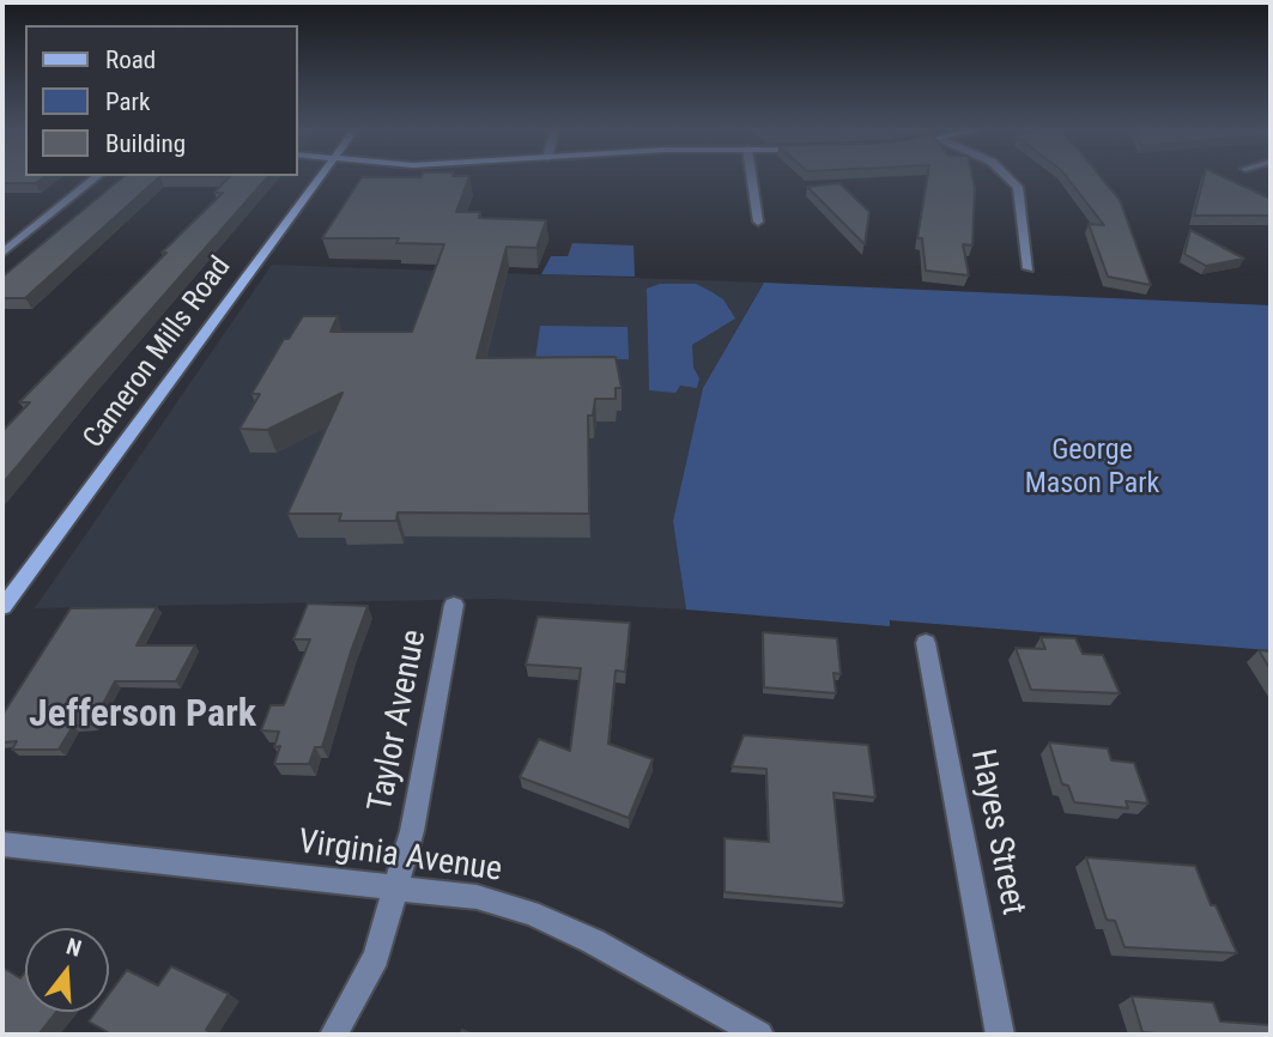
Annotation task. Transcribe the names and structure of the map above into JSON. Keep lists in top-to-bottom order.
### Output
{
  "streets": {
    "street": [
      "Cameron Mills Road",
      "Taylor Avenue",
      "Hayes Street",
      "Virginia Avenue"
    ]
  },
  "crossings": [
    ["Taylor Avenue", "Virginia Avenue"]
  ],
  "districts": ["Jefferson Park"],
  "parks": ["George Mason Park"],
  "legend": ["Road", "Park", "Building"],
  "north": "top"
}
